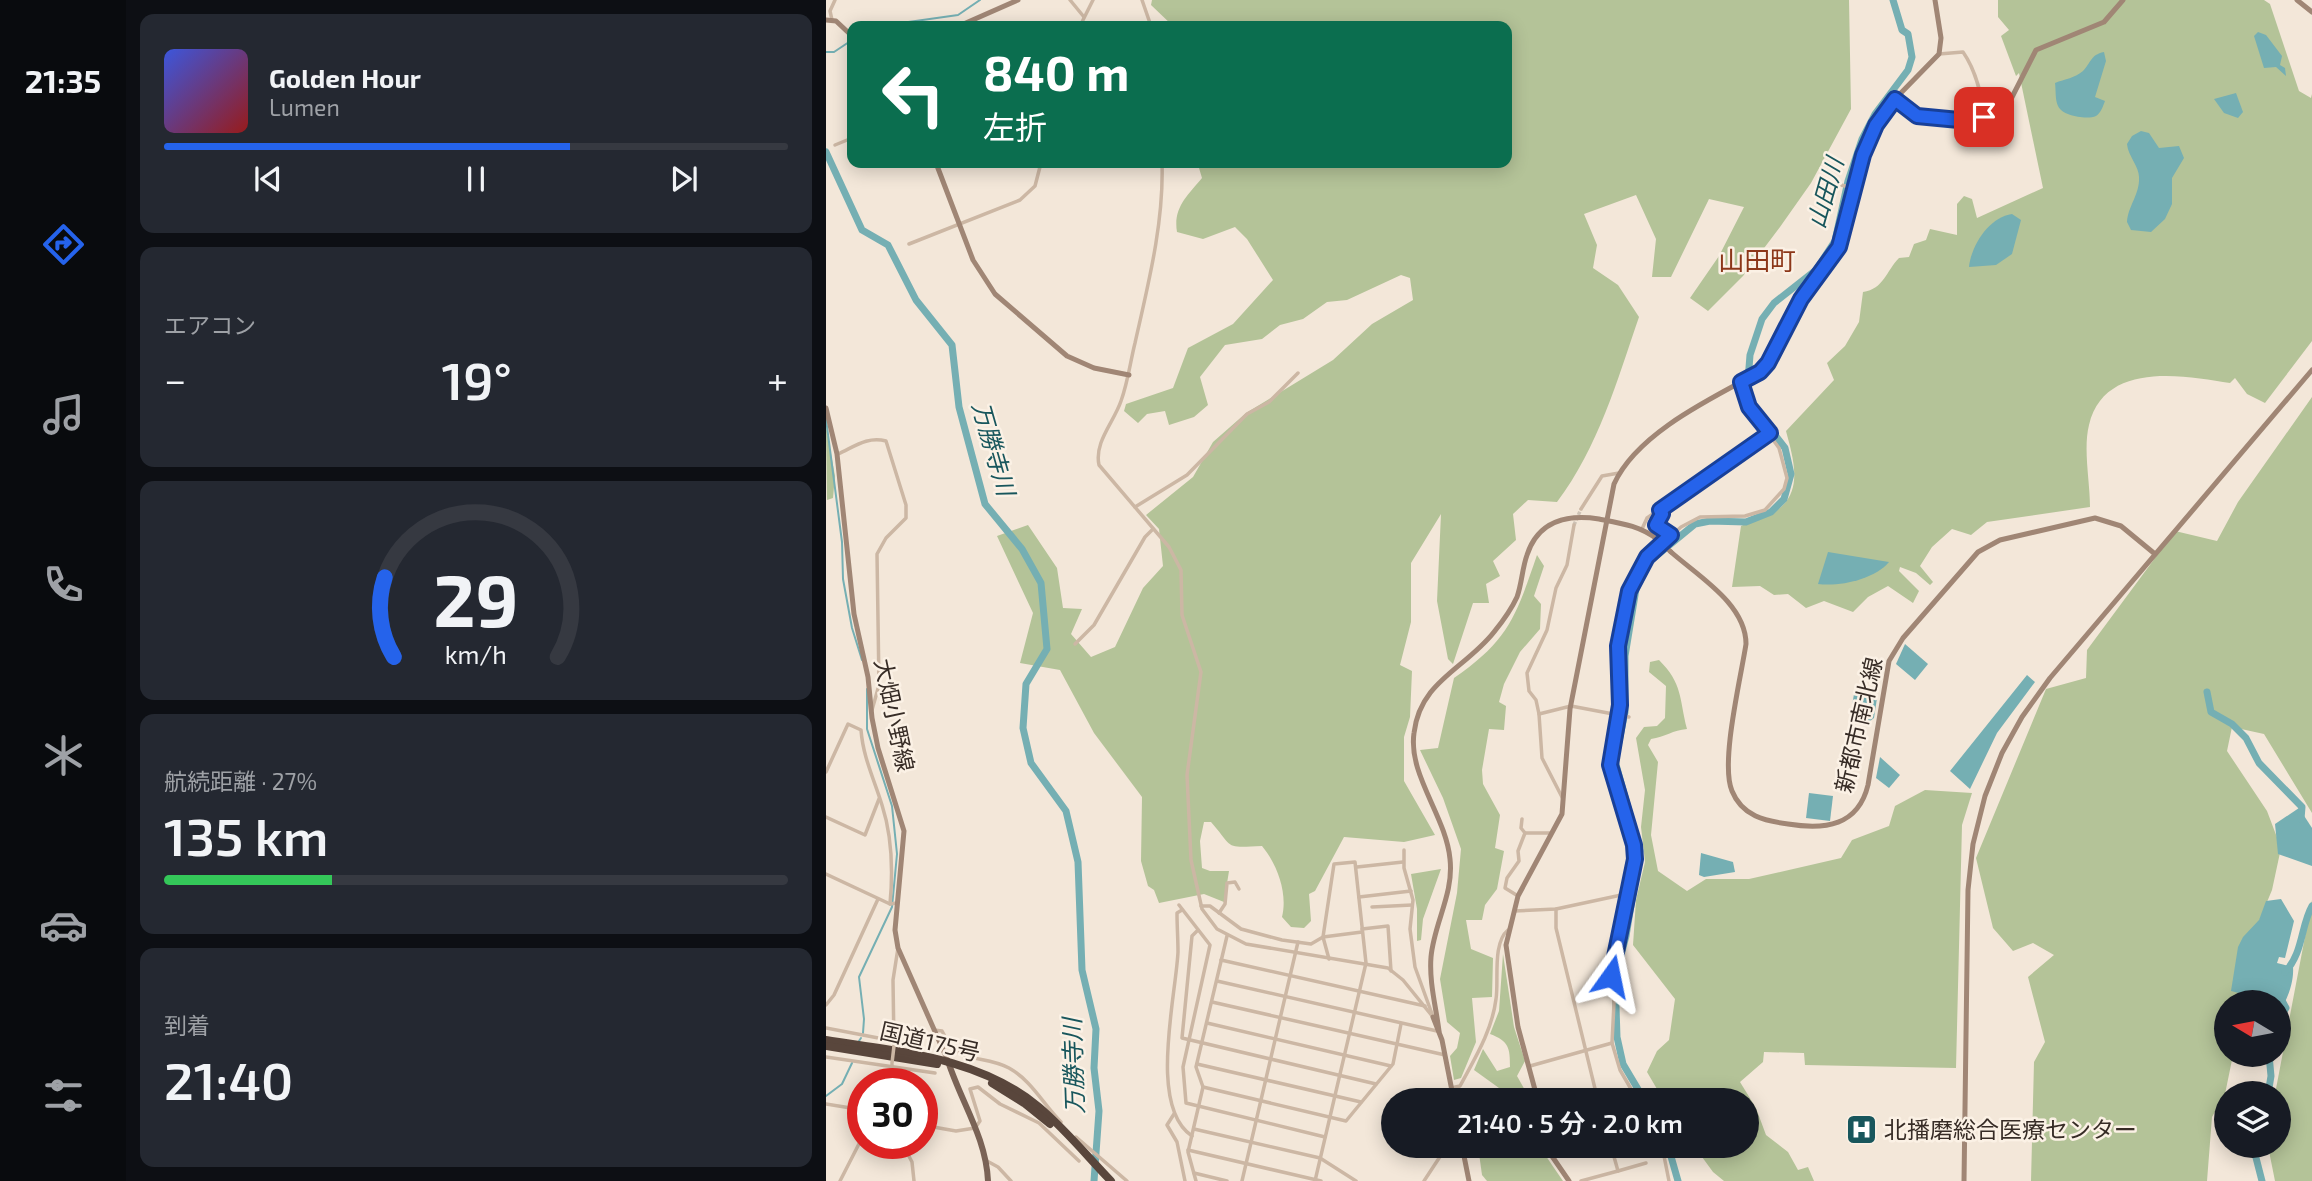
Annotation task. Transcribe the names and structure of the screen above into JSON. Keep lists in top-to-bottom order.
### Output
{
  "streets": {
    "highway": ["国道175号"],
    "street": ["大畑小野線", "新都市南北線"]
  },
  "crossings": [
    ["大畑小野線", "国道175号"]
  ],
  "districts": ["山田町"],
  "water": ["山田川", "万勝寺川"],
  "places": {
    "hospital": ["北播磨総合医療センター"]
  },
  "north": "left",
  "page": {
    "tabs": "21:35",
    "turn": ["840 m", "左折"],
    "song": ["Golden Hour", "Lumen"],
    "tile": [
      "エアコン",
      ["航続距離 · 27%", "135 km"],
      ["到着", "21:40"]
    ],
    "heat": ["−", "19°", "+"],
    "limit": "30",
    "trip": "21:40 · 5 分 · 2.0 km",
    "gauge": ["29", "km/h"]
  }
}
